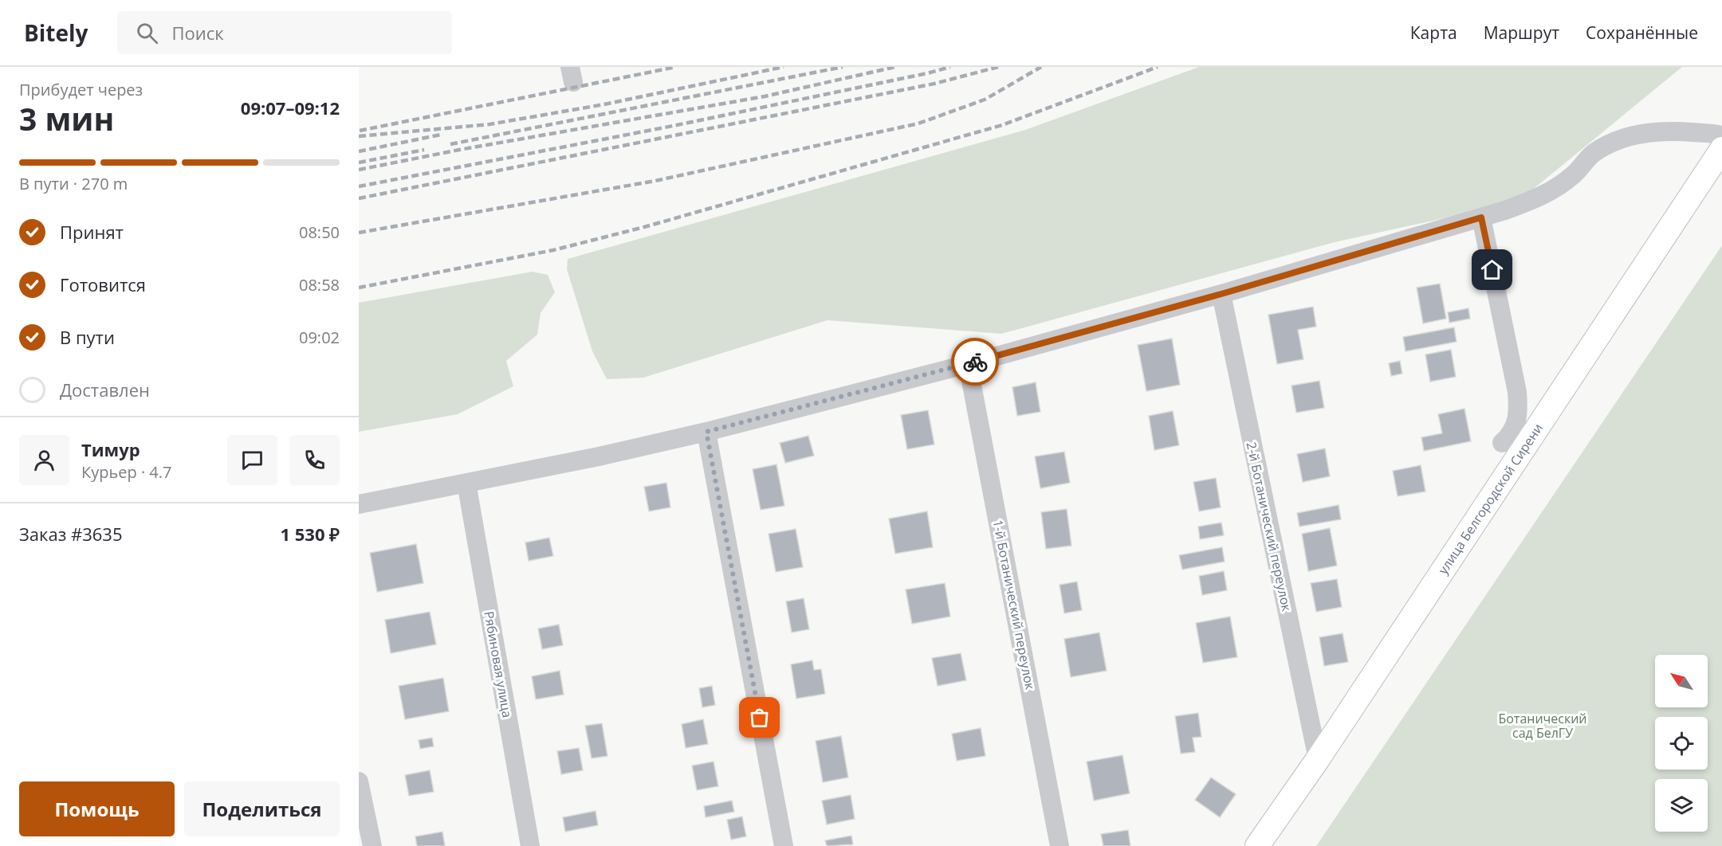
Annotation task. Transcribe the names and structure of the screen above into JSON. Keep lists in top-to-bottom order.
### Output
{
  "streets": {
    "main road": ["улица Белгородской Сирени"],
    "street": ["2-й Ботанический переулок", "1-й Ботанический переулок", "Рябиновая улица"]
  },
  "crossings": [
    ["улица Белгородской Сирени", "2-й Ботанический переулок"]
  ],
  "parks": ["Ботанический сад БелГУ"],
  "north": "top left",
  "page": {
    "header": "Bitely",
    "search": "Поиск",
    "nav": ["Карта", "Маршрут", "Сохранённые"],
    "heading": ["3 мин", "Прибудет через", "09:07–09:12"],
    "panel": [
      "Тимур",
      "Курьер · 4.7",
      "Заказ #3635",
      "1 530 ₽"
    ],
    "bar": "В пути · 270 m",
    "list": [
      ["Принят", "08:50"],
      ["Готовится", "08:58"],
      ["В пути", "09:02"],
      "Доставлен"
    ],
    "buttons": ["Помощь", "Поделиться"]
  }
}
